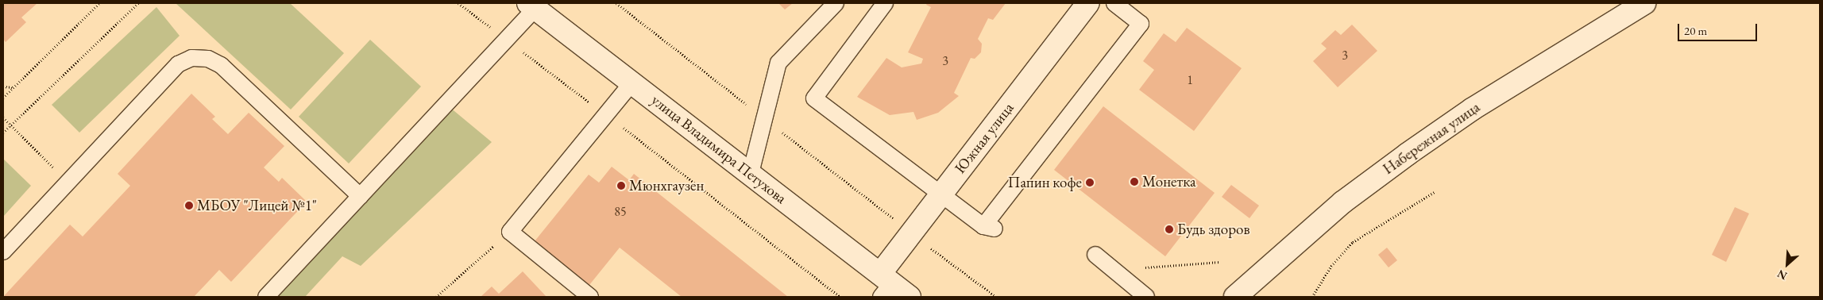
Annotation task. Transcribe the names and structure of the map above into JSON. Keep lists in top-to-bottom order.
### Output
{
  "streets": {
    "street": ["Южная улица", "Набережная улица", "улица Владимира Петухова"]
  },
  "crossings": [
    ["Южная улица", "улица Владимира Петухова"]
  ],
  "places": [
    "Монетка",
    "Папин кофе",
    "Мюнхгаузен",
    "МБОУ \"Лицей №1\"",
    "Будь здоров"
  ],
  "house_numbers": [
    "3",
    "3",
    "1",
    "85"
  ],
  "scale_bar": "20 m",
  "north": "bottom left"
}
